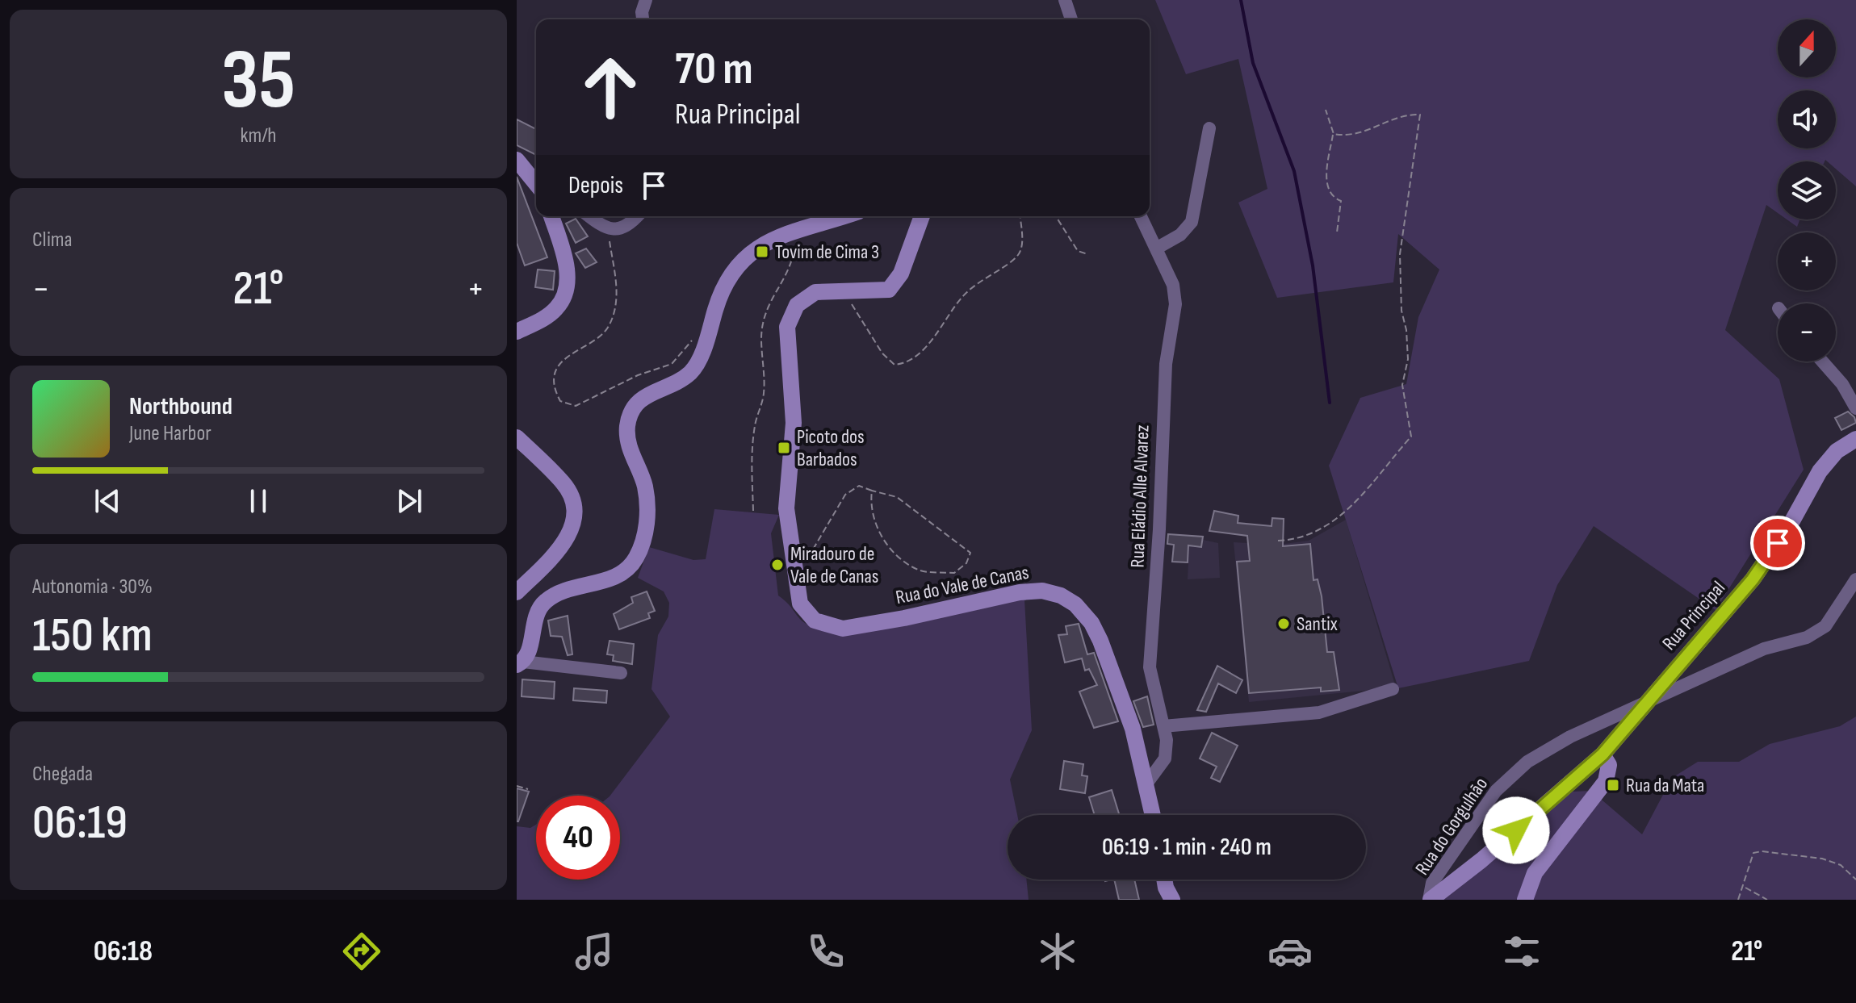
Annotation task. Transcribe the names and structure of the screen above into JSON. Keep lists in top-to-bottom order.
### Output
{
  "streets": {
    "street": [
      "Rua Eládio Alle Alvarez",
      "Rua do Vale de Canas",
      "Rua Principal",
      "Rua do Gorgulhão"
    ]
  },
  "crossings": [
    ["Rua Eládio Alle Alvarez", "Rua do Vale de Canas"],
    ["Rua Principal", "Rua do Gorgulhão"]
  ],
  "places": {
    "transit": ["Tovim de Cima 3", "Picoto dos Barbados", "Rua da Mata"],
    "other": ["Miradouro de Vale de Canas", "Santix"]
  },
  "north": "top",
  "page": {
    "tile": [
      ["35", "km/h"],
      "Clima",
      ["Autonomia · 30%", "150 km"],
      ["Chegada", "06:19"]
    ],
    "map_buttons": ["+", "−"],
    "turn": ["70 m", "Rua Principal"],
    "then": "Depois",
    "heat": ["−", "21°", "+"],
    "song": ["Northbound", "June Harbor"],
    "limit": "40",
    "trip": "06:19 · 1 min · 240 m",
    "tabs": ["06:18", "21°"]
  }
}
